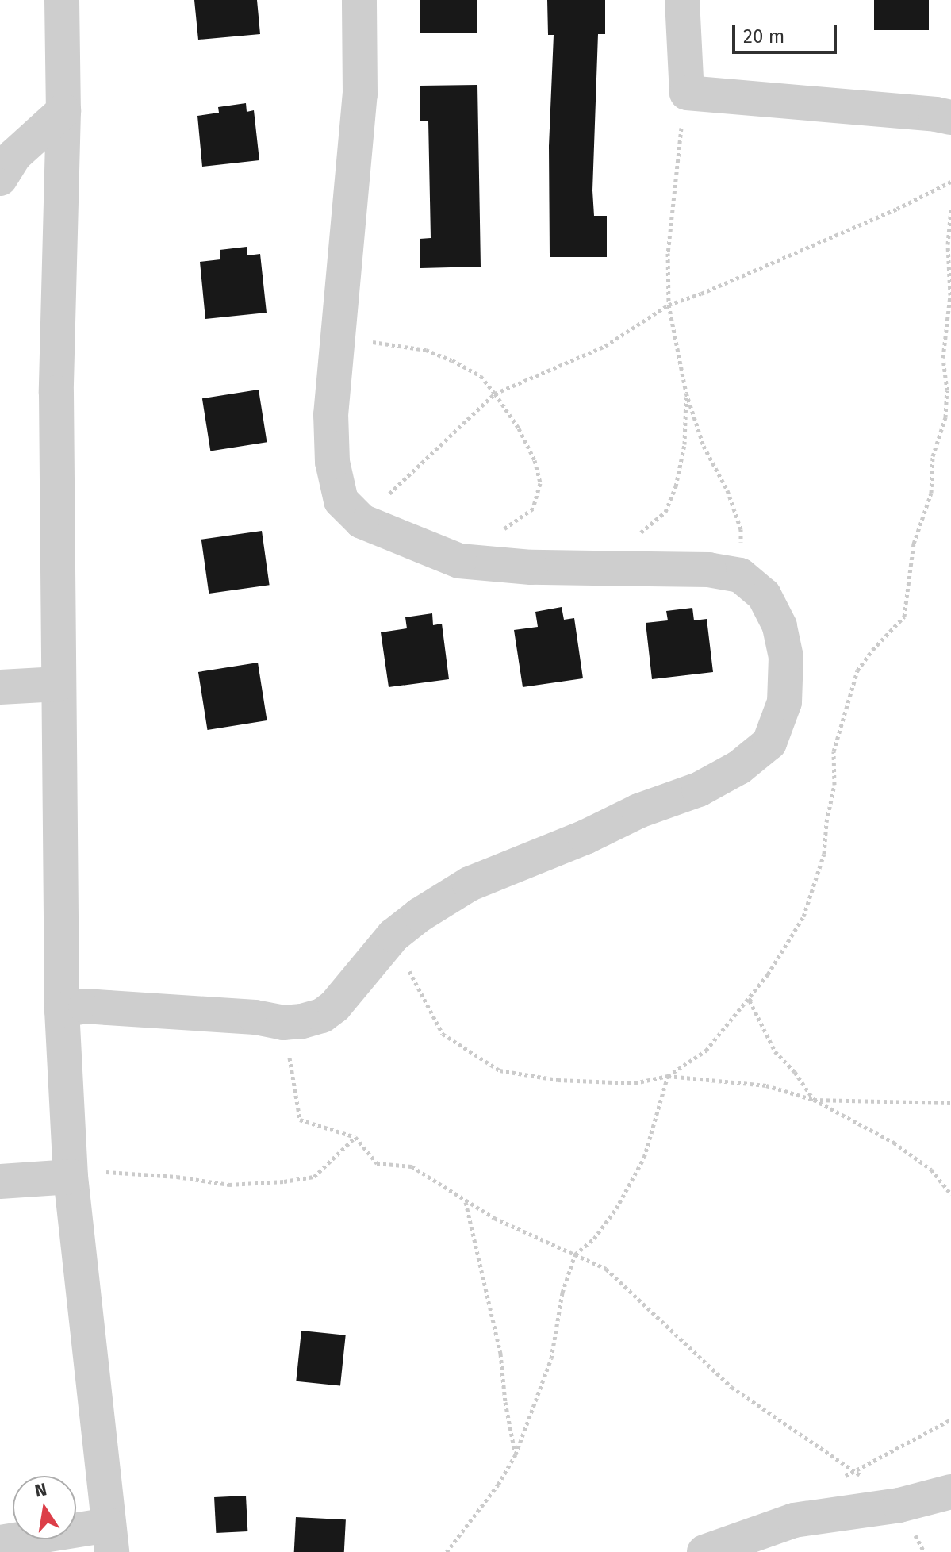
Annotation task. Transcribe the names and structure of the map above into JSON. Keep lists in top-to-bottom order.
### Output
{
  "scale_bar": "20 m",
  "north": "top"
}
